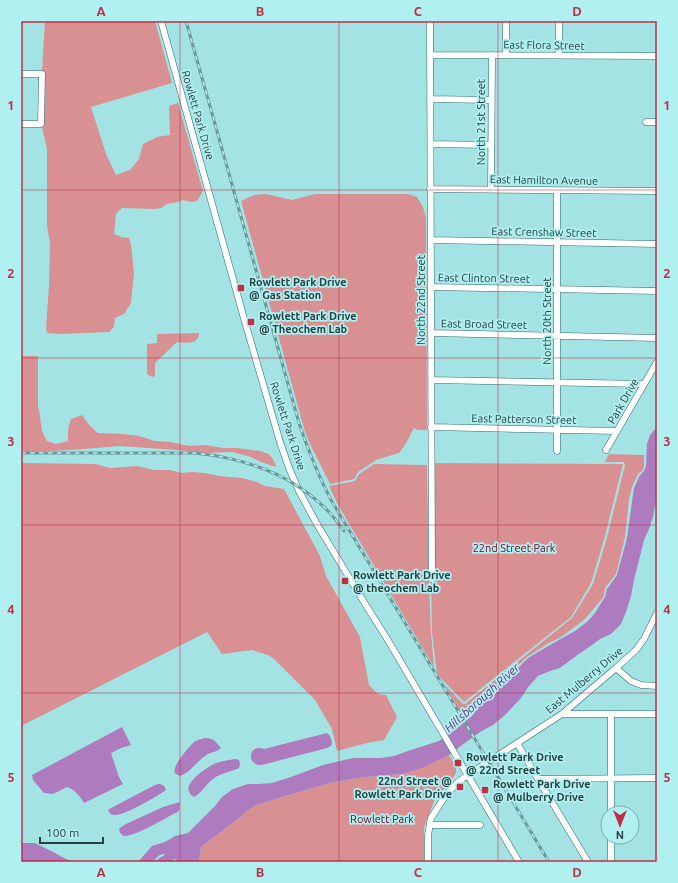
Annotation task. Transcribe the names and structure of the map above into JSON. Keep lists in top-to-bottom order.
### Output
{
  "streets": {
    "street": [
      "East Flora Street",
      "Rowlett Park Drive",
      "North 21st Street",
      "East Hamilton Avenue",
      "East Crenshaw Street",
      "East Clinton Street",
      "North 22nd Street",
      "North 20th Street",
      "East Broad Street",
      "Park Drive",
      "East Patterson Street",
      "East Mulberry Drive"
    ]
  },
  "crossings": [
    ["East Flora Street", "North 21st Street"],
    ["East Flora Street", "North 22nd Street"],
    ["Rowlett Park Drive", "East Mulberry Drive"],
    ["North 21st Street", "East Hamilton Avenue"],
    ["East Hamilton Avenue", "North 22nd Street"],
    ["East Hamilton Avenue", "North 20th Street"],
    ["East Crenshaw Street", "North 22nd Street"],
    ["East Crenshaw Street", "North 20th Street"],
    ["East Clinton Street", "North 22nd Street"],
    ["East Clinton Street", "North 20th Street"],
    ["North 22nd Street", "East Broad Street"],
    ["North 22nd Street", "East Patterson Street"],
    ["North 20th Street", "East Broad Street"],
    ["North 20th Street", "East Patterson Street"],
    ["Park Drive", "East Patterson Street"]
  ],
  "water": ["Hillsborough River"],
  "parks": ["22nd Street Park", "Rowlett Park"],
  "places": {
    "transit": [
      "Rowlett Park Drive @ Gas Station",
      "Rowlett Park Drive @ Theochem Lab",
      "Rowlett Park Drive @ theochem Lab",
      "Rowlett Park Drive @ 22nd Street",
      "22nd Street @ Rowlett Park Drive",
      "Rowlett Park Drive @ Mulberry Drive"
    ]
  },
  "scale_bar": "100 m",
  "north": "bottom",
  "grid": {
    "columns": [
      "A",
      "B",
      "C",
      "D"
    ],
    "rows": [
      "1",
      "2",
      "3",
      "4",
      "5"
    ]
  }
}
